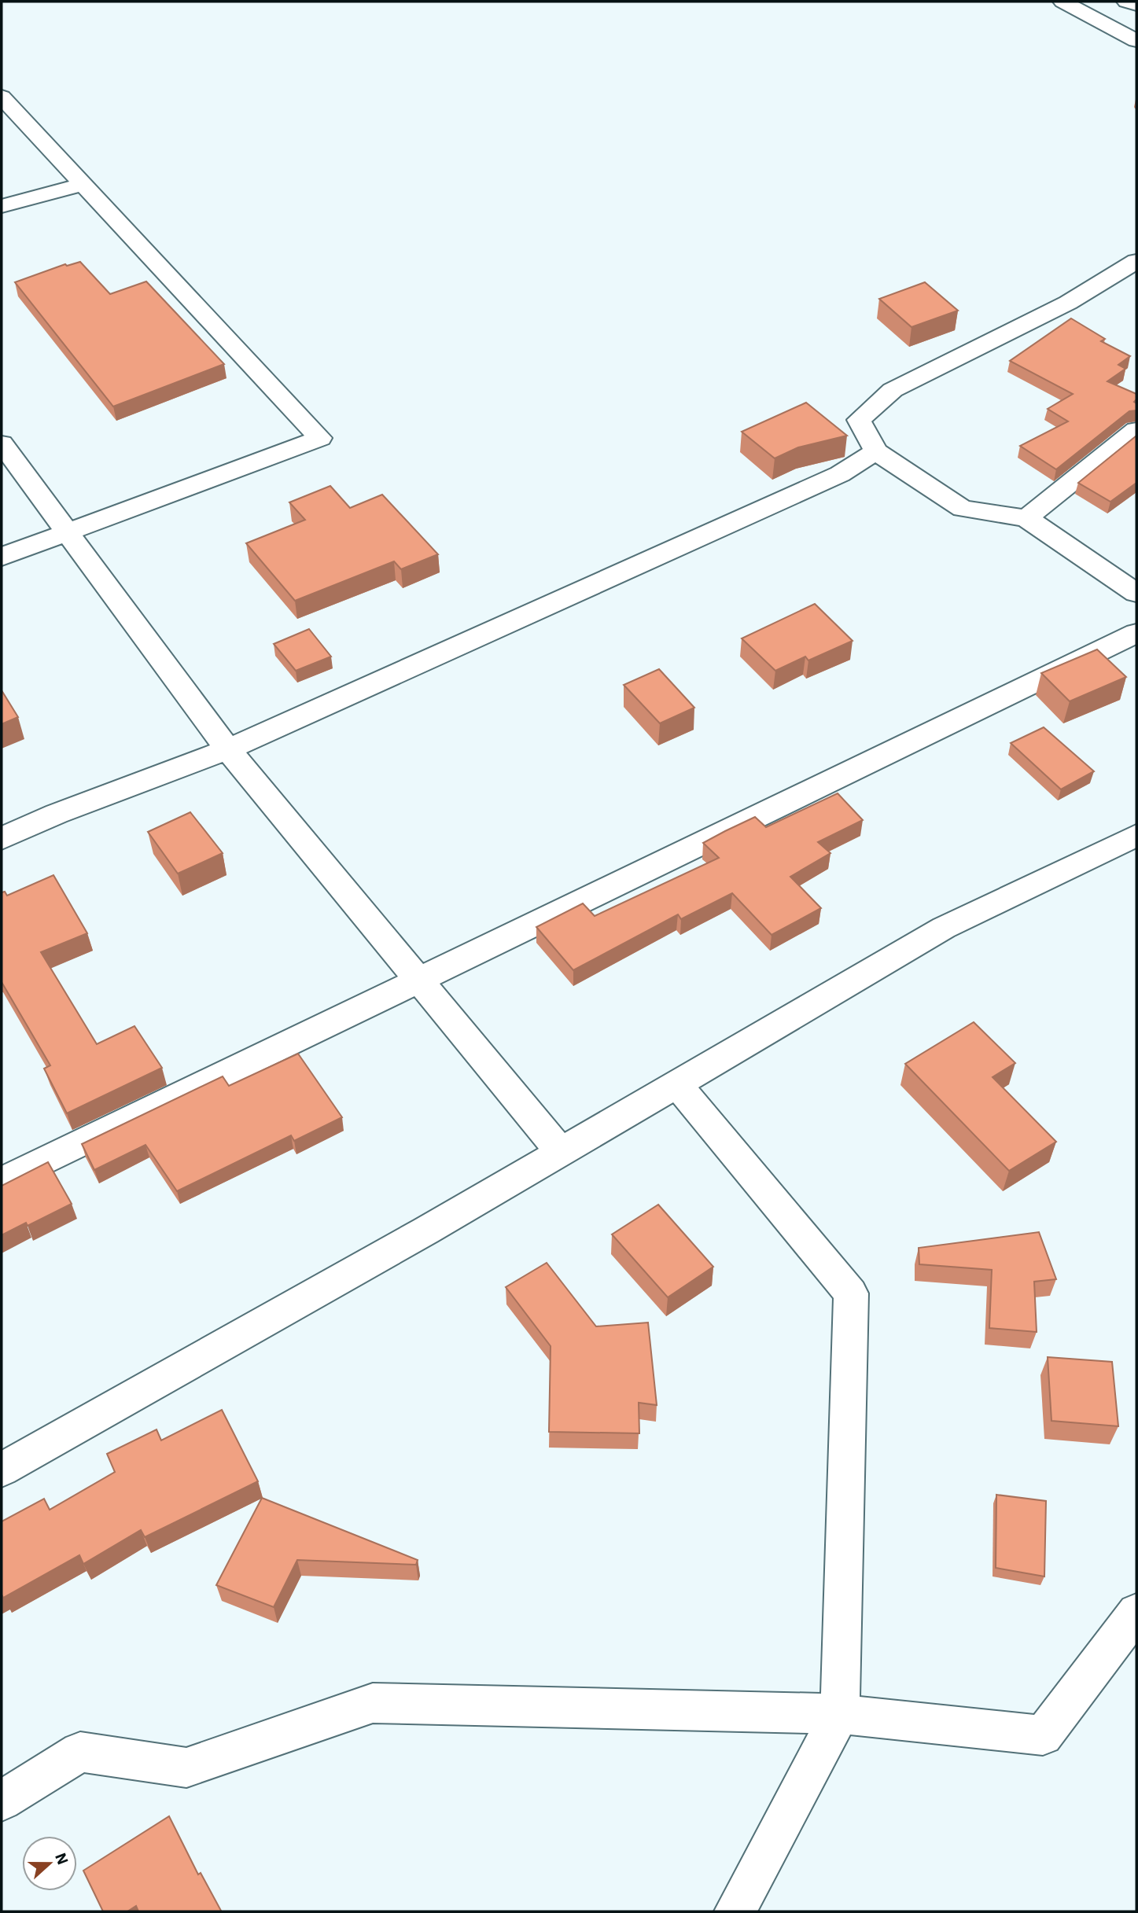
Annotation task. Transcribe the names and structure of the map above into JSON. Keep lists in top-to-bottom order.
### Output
{
  "north": "right"
}
